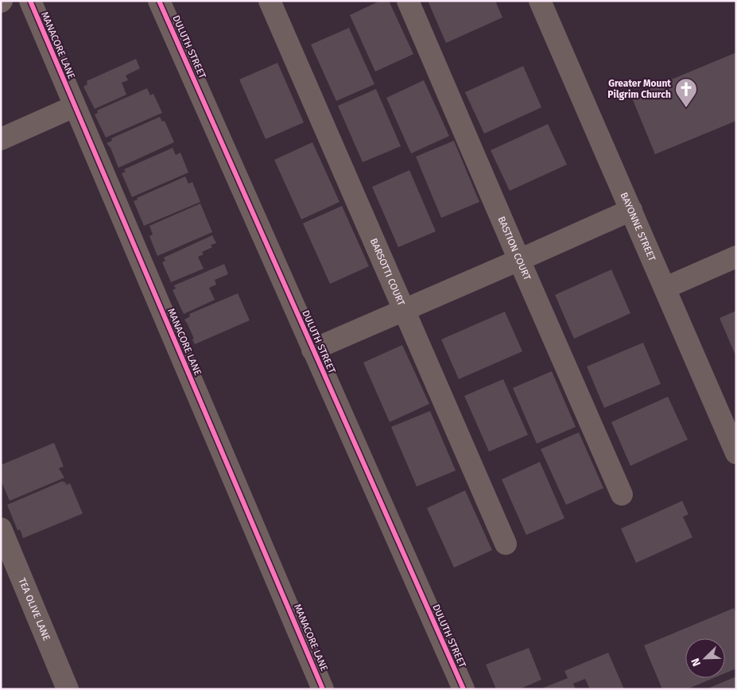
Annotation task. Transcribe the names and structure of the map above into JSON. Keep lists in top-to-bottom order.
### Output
{
  "streets": {
    "street": [
      "MANACORE LANE",
      "DULUTH STREET",
      "BAYONNE STREET",
      "BASTION COURT",
      "BARSOTTI COURT",
      "TEA OLIVE LANE"
    ]
  },
  "places": {
    "church": ["Greater Mount Pilgrim Church"]
  },
  "north": "bottom left"
}
